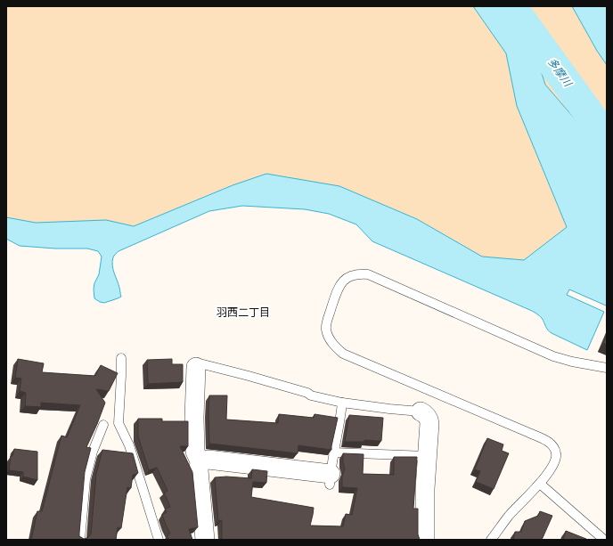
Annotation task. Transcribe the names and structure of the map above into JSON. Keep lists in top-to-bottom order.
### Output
{
  "districts": ["羽西二丁目"],
  "water": ["多摩川"]
}
